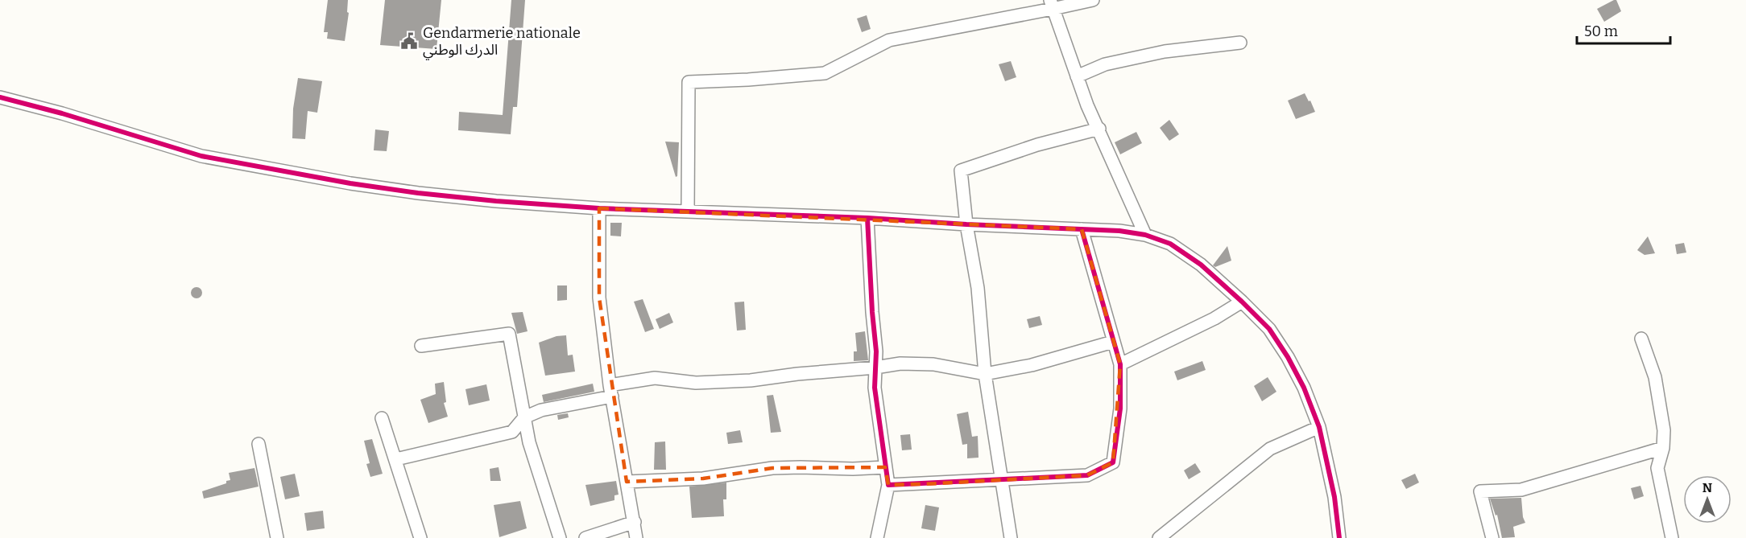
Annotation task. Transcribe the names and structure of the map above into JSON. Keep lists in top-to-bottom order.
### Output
{
  "places": {
    "public building": ["Gendarmerie nationale الدرك الوطني"]
  },
  "scale_bar": "50 m",
  "north": "top"
}
